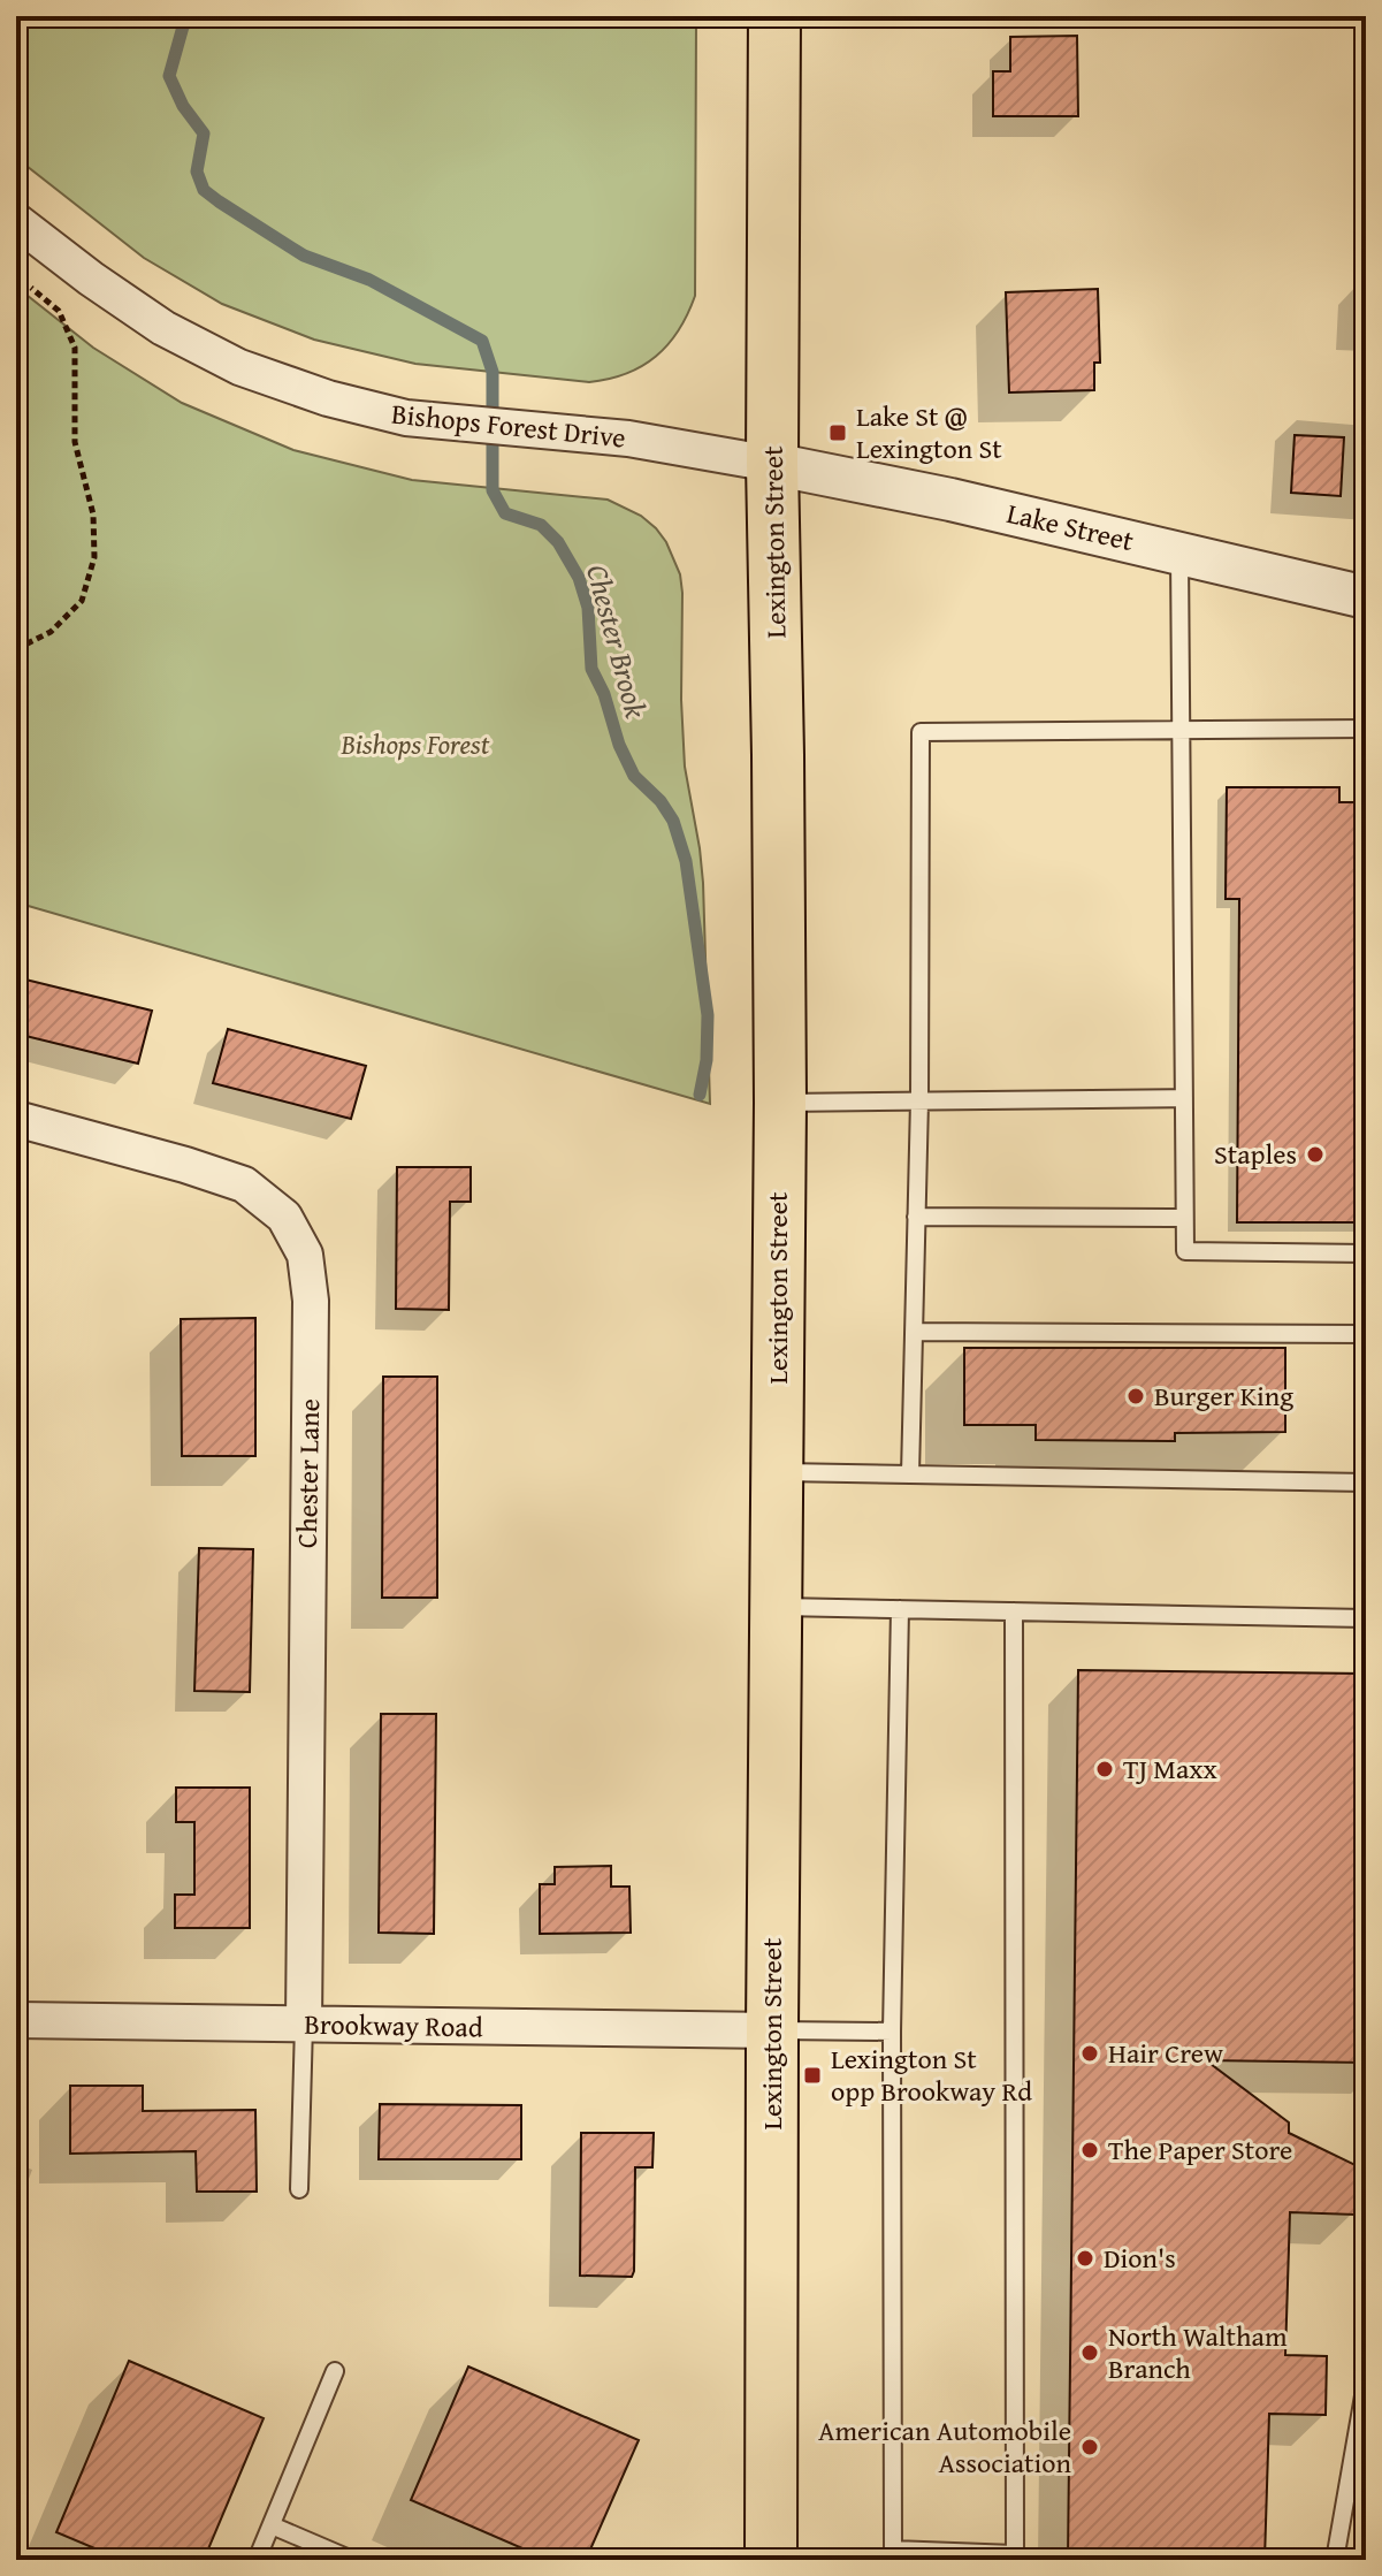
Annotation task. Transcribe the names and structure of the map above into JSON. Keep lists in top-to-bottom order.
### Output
{
  "streets": {
    "main road": ["Lexington Street"],
    "street": [
      "Bishops Forest Drive",
      "Lake Street",
      "Chester Lane",
      "Brookway Road"
    ]
  },
  "crossings": [
    ["Bishops Forest Drive", "Lake Street"],
    ["Bishops Forest Drive", "Lexington Street"],
    ["Lake Street", "Lexington Street"],
    ["Lexington Street", "Brookway Road"],
    ["Chester Lane", "Brookway Road"]
  ],
  "water": ["Chester Brook"],
  "parks": ["Bishops Forest"],
  "places": {
    "transit": ["Lake St @ Lexington St", "Lexington St opp Brookway Rd"],
    "other": [
      "Staples",
      "Burger King",
      "TJ Maxx",
      "Hair Crew",
      "The Paper Store",
      "Dion's",
      "North Waltham Branch",
      "American Automobile Association"
    ]
  }
}
